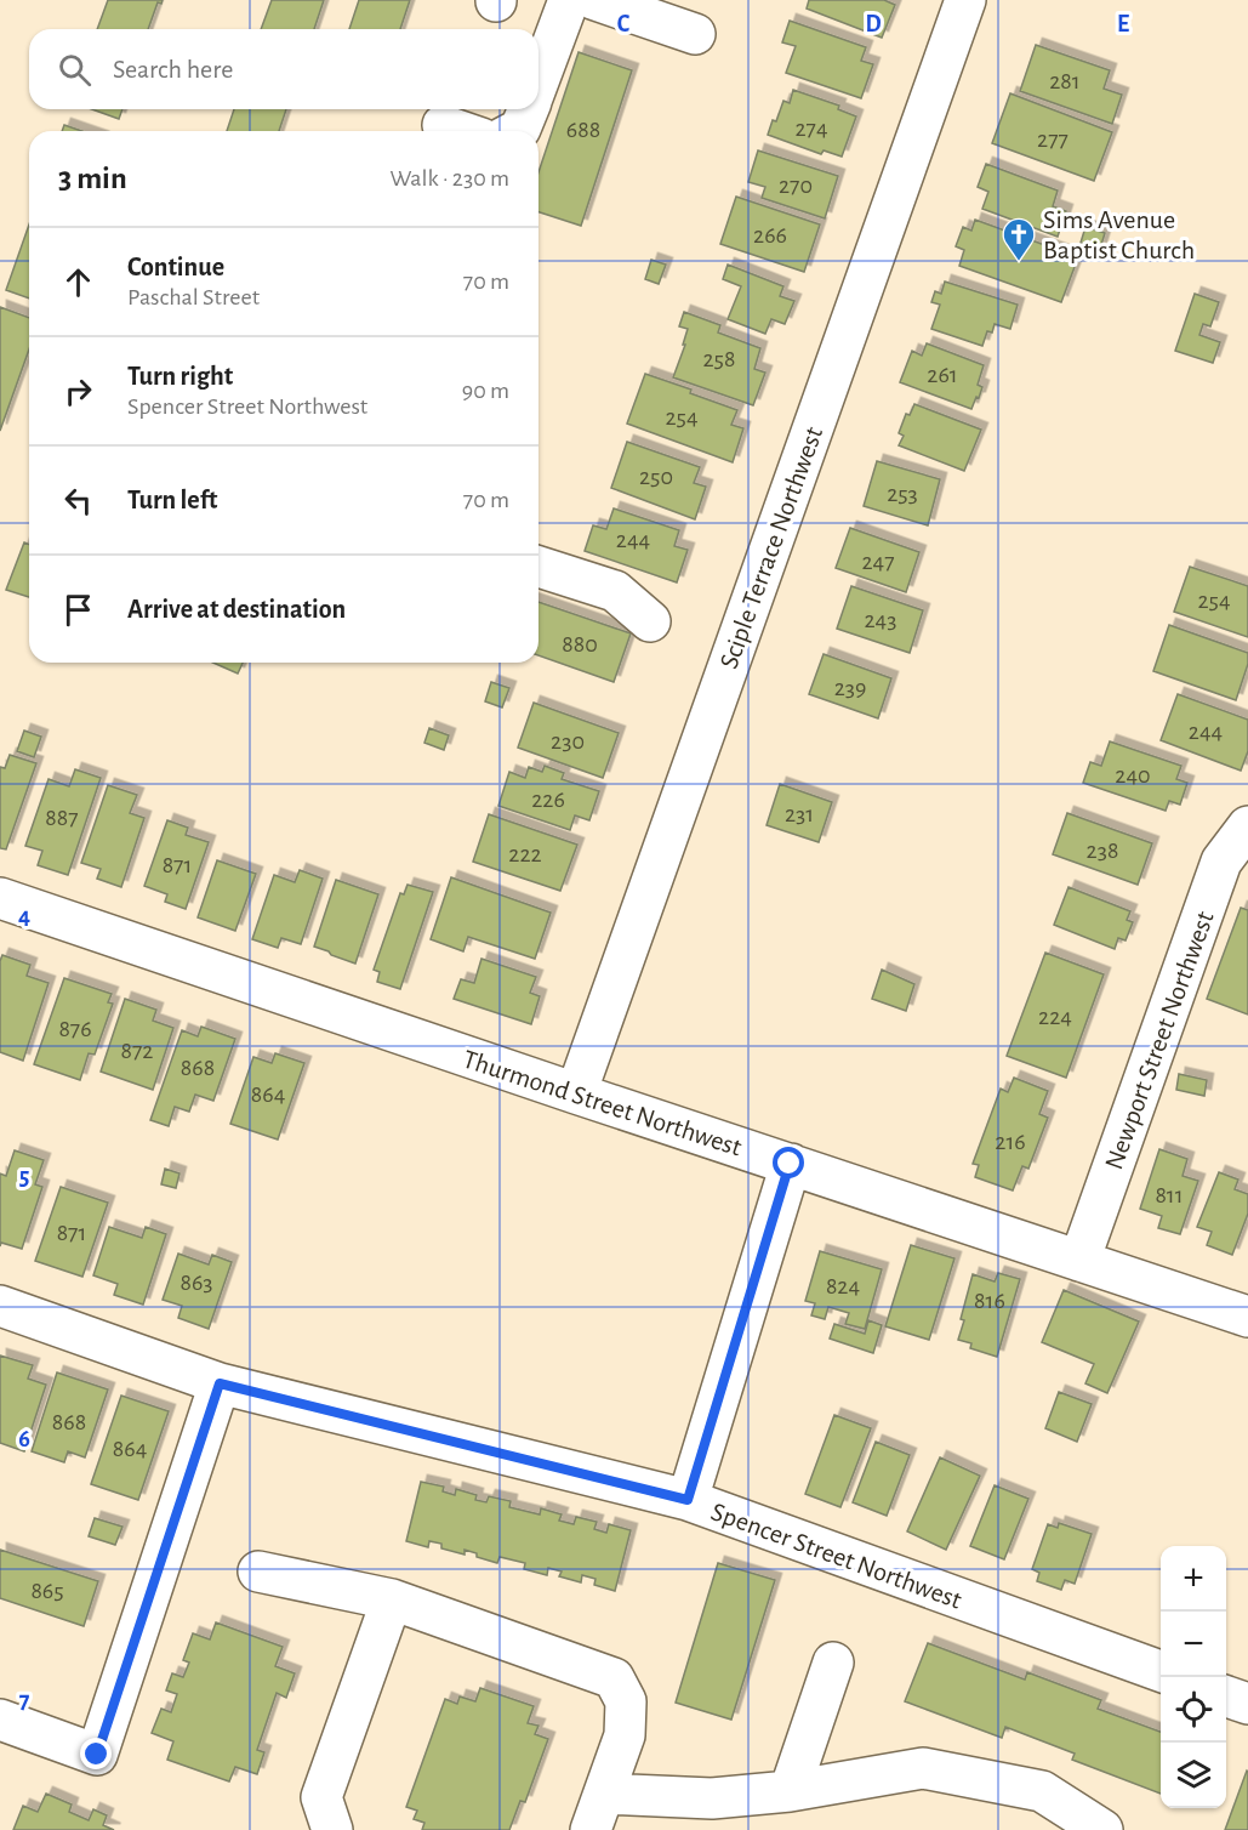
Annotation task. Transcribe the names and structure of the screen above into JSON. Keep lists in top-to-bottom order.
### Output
{
  "streets": {
    "street": [
      "Sciple Terrace Northwest",
      "Newport Street Northwest",
      "Thurmond Street Northwest",
      "Spencer Street Northwest"
    ]
  },
  "crossings": [
    ["Sciple Terrace Northwest", "Thurmond Street Northwest"],
    ["Newport Street Northwest", "Thurmond Street Northwest"]
  ],
  "places": {
    "church": ["Sims Avenue Baptist Church"]
  },
  "house_numbers": [
    "281",
    "274",
    "688",
    "277",
    "270",
    "266",
    "258",
    "261",
    "254",
    "250",
    "253",
    "244",
    "247",
    "254",
    "243",
    "880",
    "239",
    "244",
    "230",
    "240",
    "226",
    "231",
    "887",
    "238",
    "222",
    "871",
    "224",
    "876",
    "872",
    "868",
    "864",
    "216",
    "811",
    "871",
    "863",
    "824",
    "816",
    "868",
    "864",
    "865"
  ],
  "page": {
    "search": "Search here",
    "heading": ["3 min", "Walk · 230 m"],
    "list": [
      ["Continue", "Paschal Street", "70 m"],
      ["Turn right", "Spencer Street Northwest", "90 m"],
      ["Turn left", "70 m"],
      "Arrive at destination"
    ],
    "map_buttons": ["+", "−"]
  },
  "grid": {
    "columns": ["C", "D", "E"],
    "rows": [
      "4",
      "5",
      "6",
      "7"
    ]
  }
}
